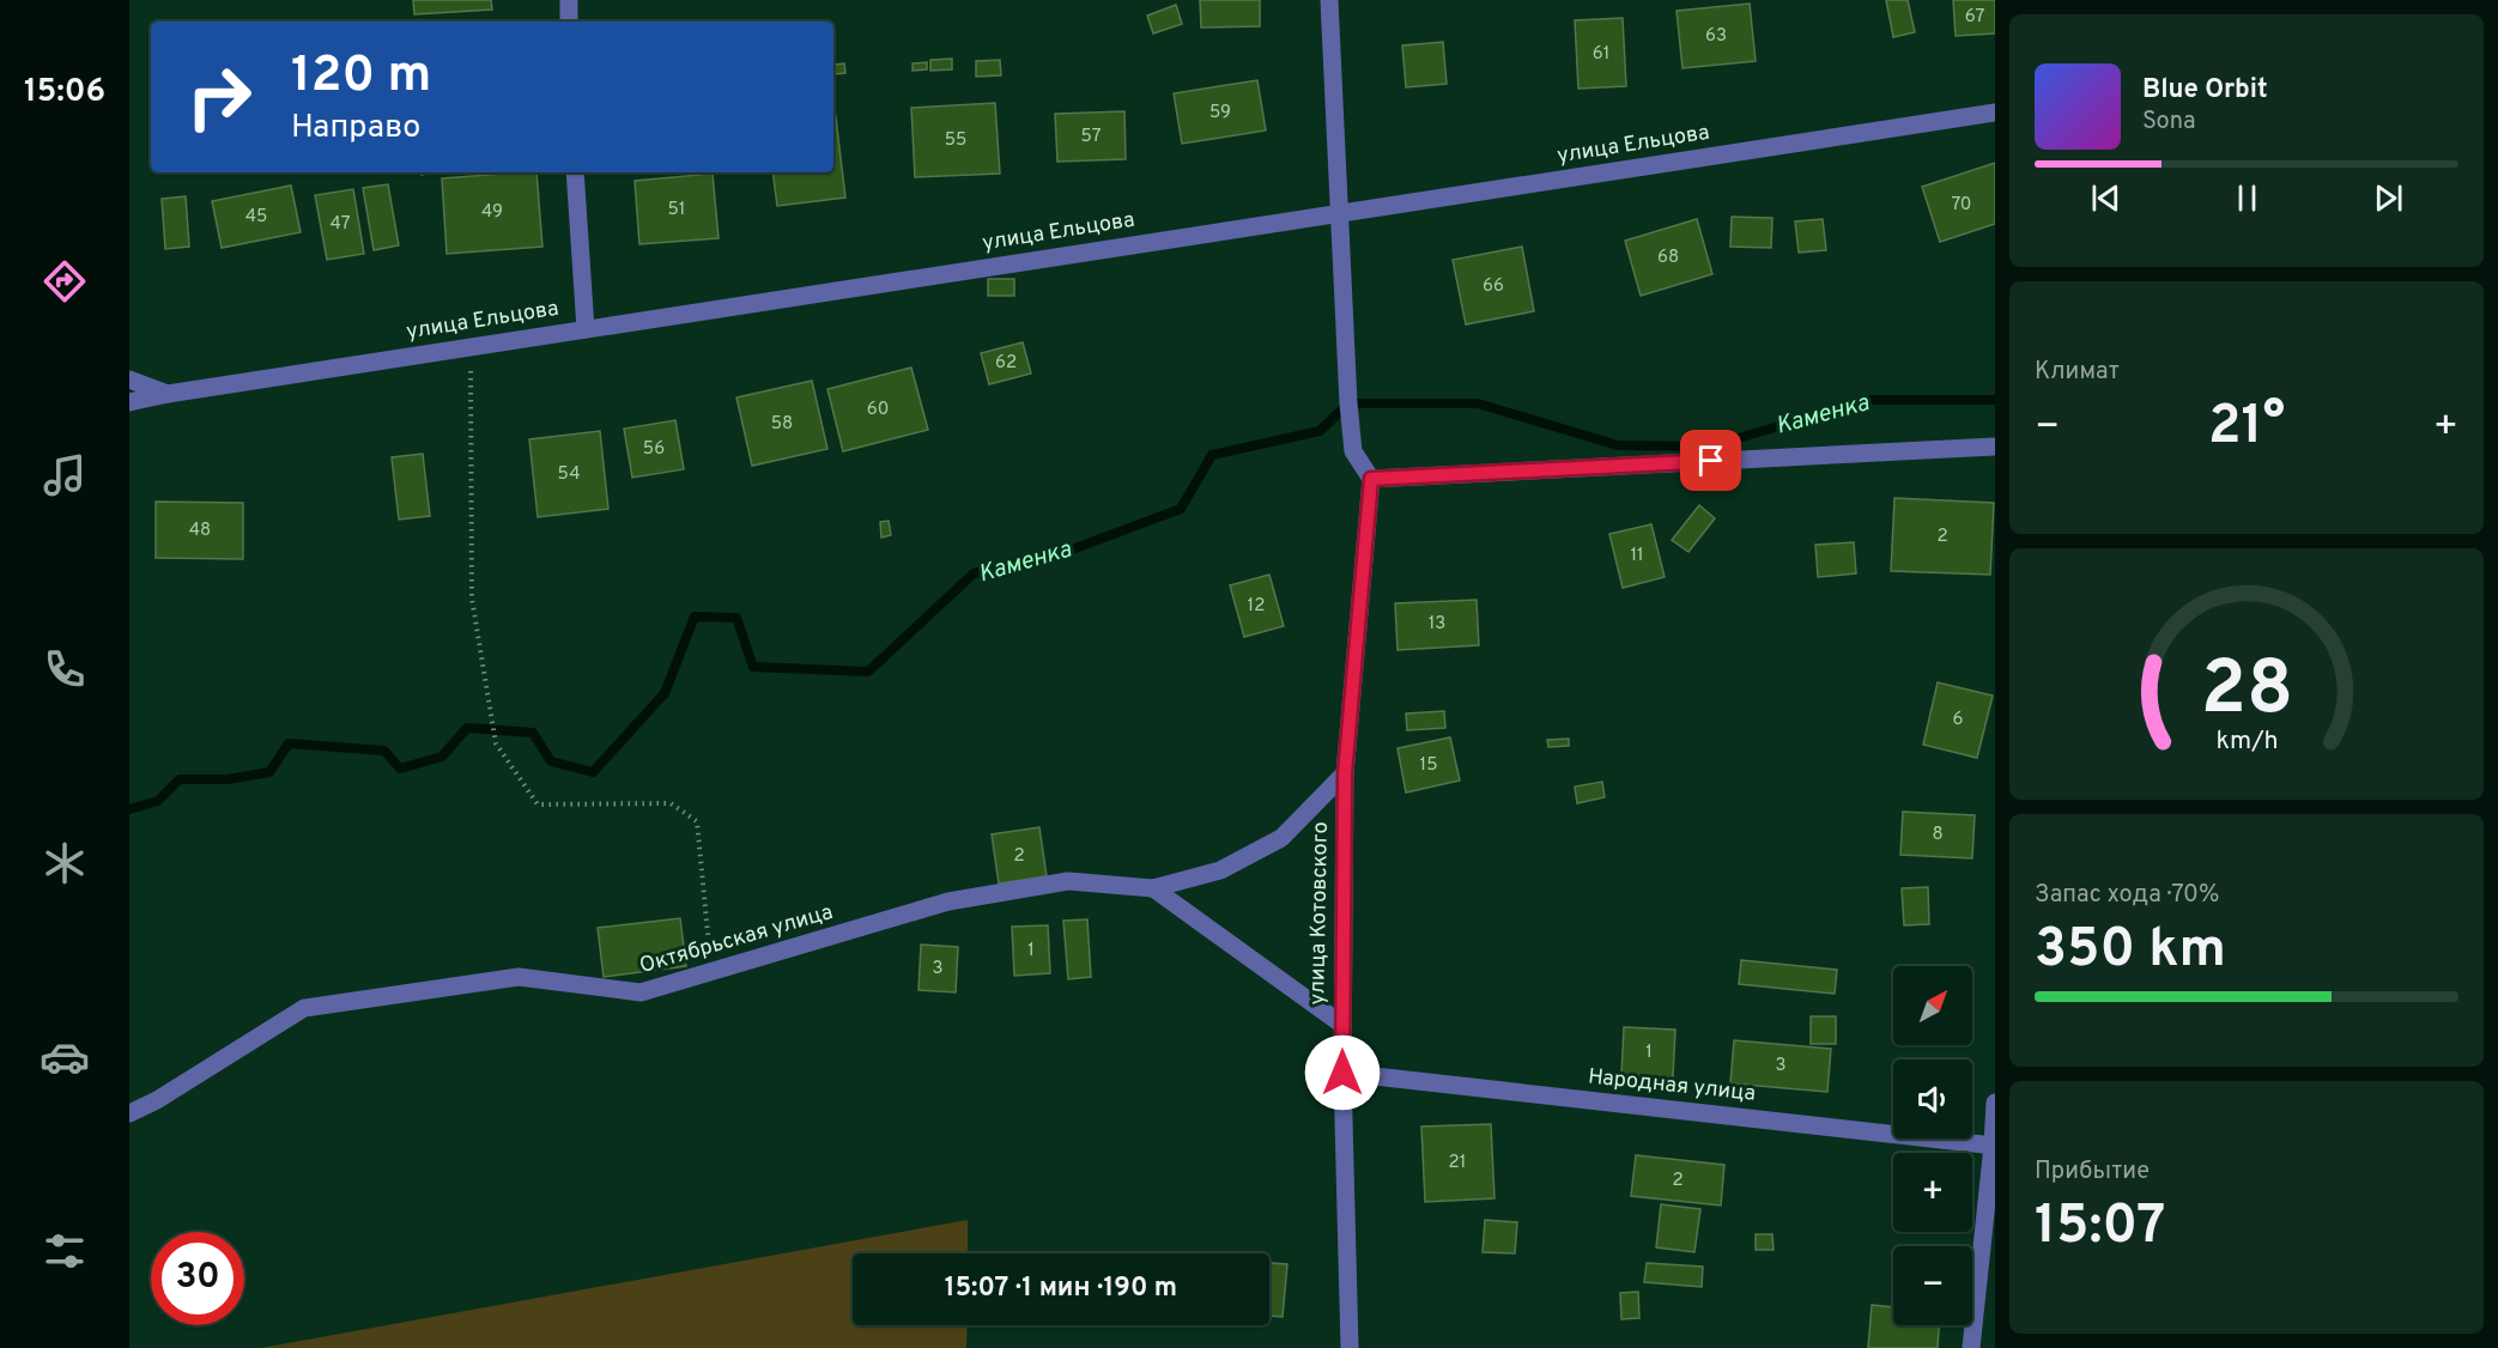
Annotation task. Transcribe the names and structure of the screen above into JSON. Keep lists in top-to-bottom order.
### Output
{
  "streets": {
    "street": [
      "улица Ельцова",
      "улица Котовского",
      "Октябрьская улица",
      "Народная улица"
    ]
  },
  "crossings": [
    ["улица Котовского", "Октябрьская улица"],
    ["улица Котовского", "Народная улица"]
  ],
  "water": ["Каменка"],
  "house_numbers": [
    "67",
    "63",
    "61",
    "59",
    "57",
    "55",
    "70",
    "51",
    "49",
    "45",
    "47",
    "68",
    "66",
    "62",
    "60",
    "58",
    "56",
    "54",
    "48",
    "2",
    "11",
    "12",
    "13",
    "6",
    "15",
    "8",
    "2",
    "1",
    "3",
    "1",
    "3",
    "21",
    "2"
  ],
  "north": "top right",
  "page": {
    "tabs": "15:06",
    "turn": ["120 m", "Направо"],
    "song": ["Blue Orbit", "Sona"],
    "tile": [
      "Климат",
      ["Запас хода · 70%", "350 km"],
      ["Прибытие", "15:07"]
    ],
    "heat": ["−", "21°", "+"],
    "map_buttons": ["+", "−"],
    "limit": "30",
    "trip": "15:07 · 1 мин · 190 m",
    "gauge": ["28", "km/h"]
  }
}
